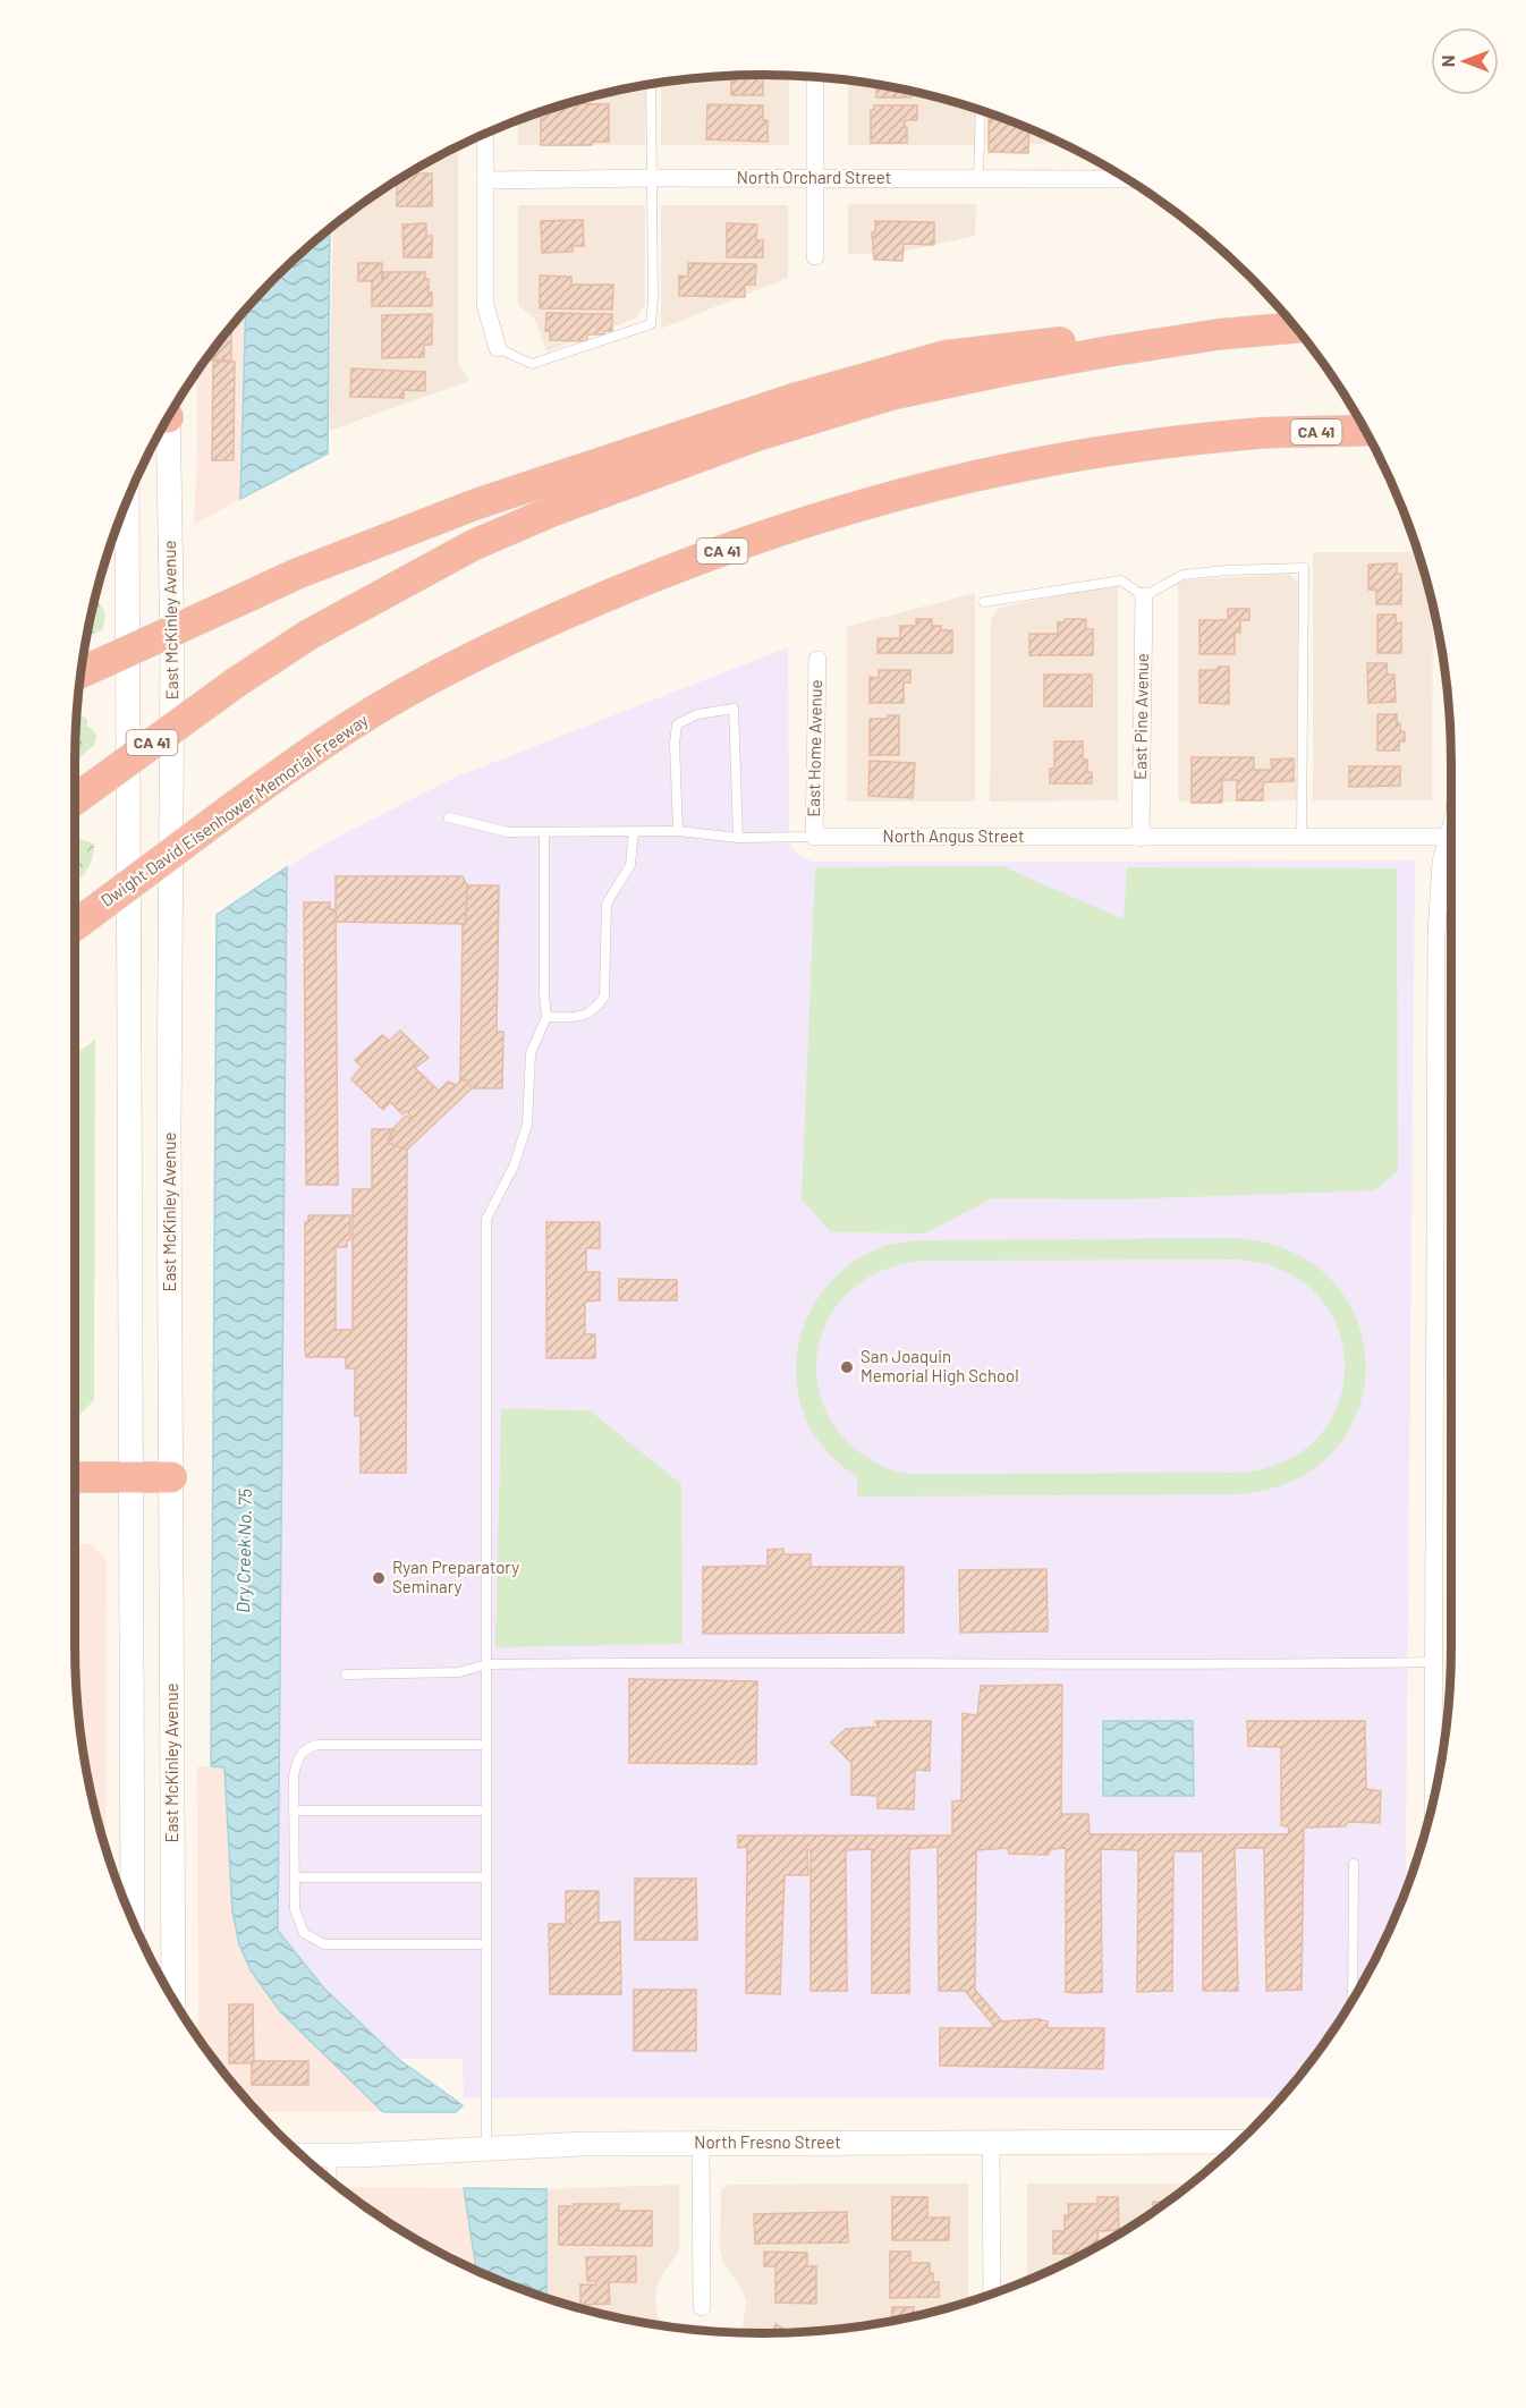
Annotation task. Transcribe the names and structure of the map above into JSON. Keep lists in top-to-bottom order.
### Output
{
  "streets": {
    "highway": ["CA 41", "Dwight David Eisenhower Memorial Freeway"],
    "main road": ["East McKinley Avenue", "North Fresno Street"],
    "street": [
      "North Orchard Street",
      "East Pine Avenue",
      "East Home Avenue",
      "North Angus Street"
    ]
  },
  "crossings": [
    ["East Pine Avenue", "North Angus Street"],
    ["East Home Avenue", "North Angus Street"]
  ],
  "water": ["Dry Creek No. 75"],
  "places": ["San Joaquin Memorial High School", "Ryan Preparatory Seminary"],
  "north": "left"
}
